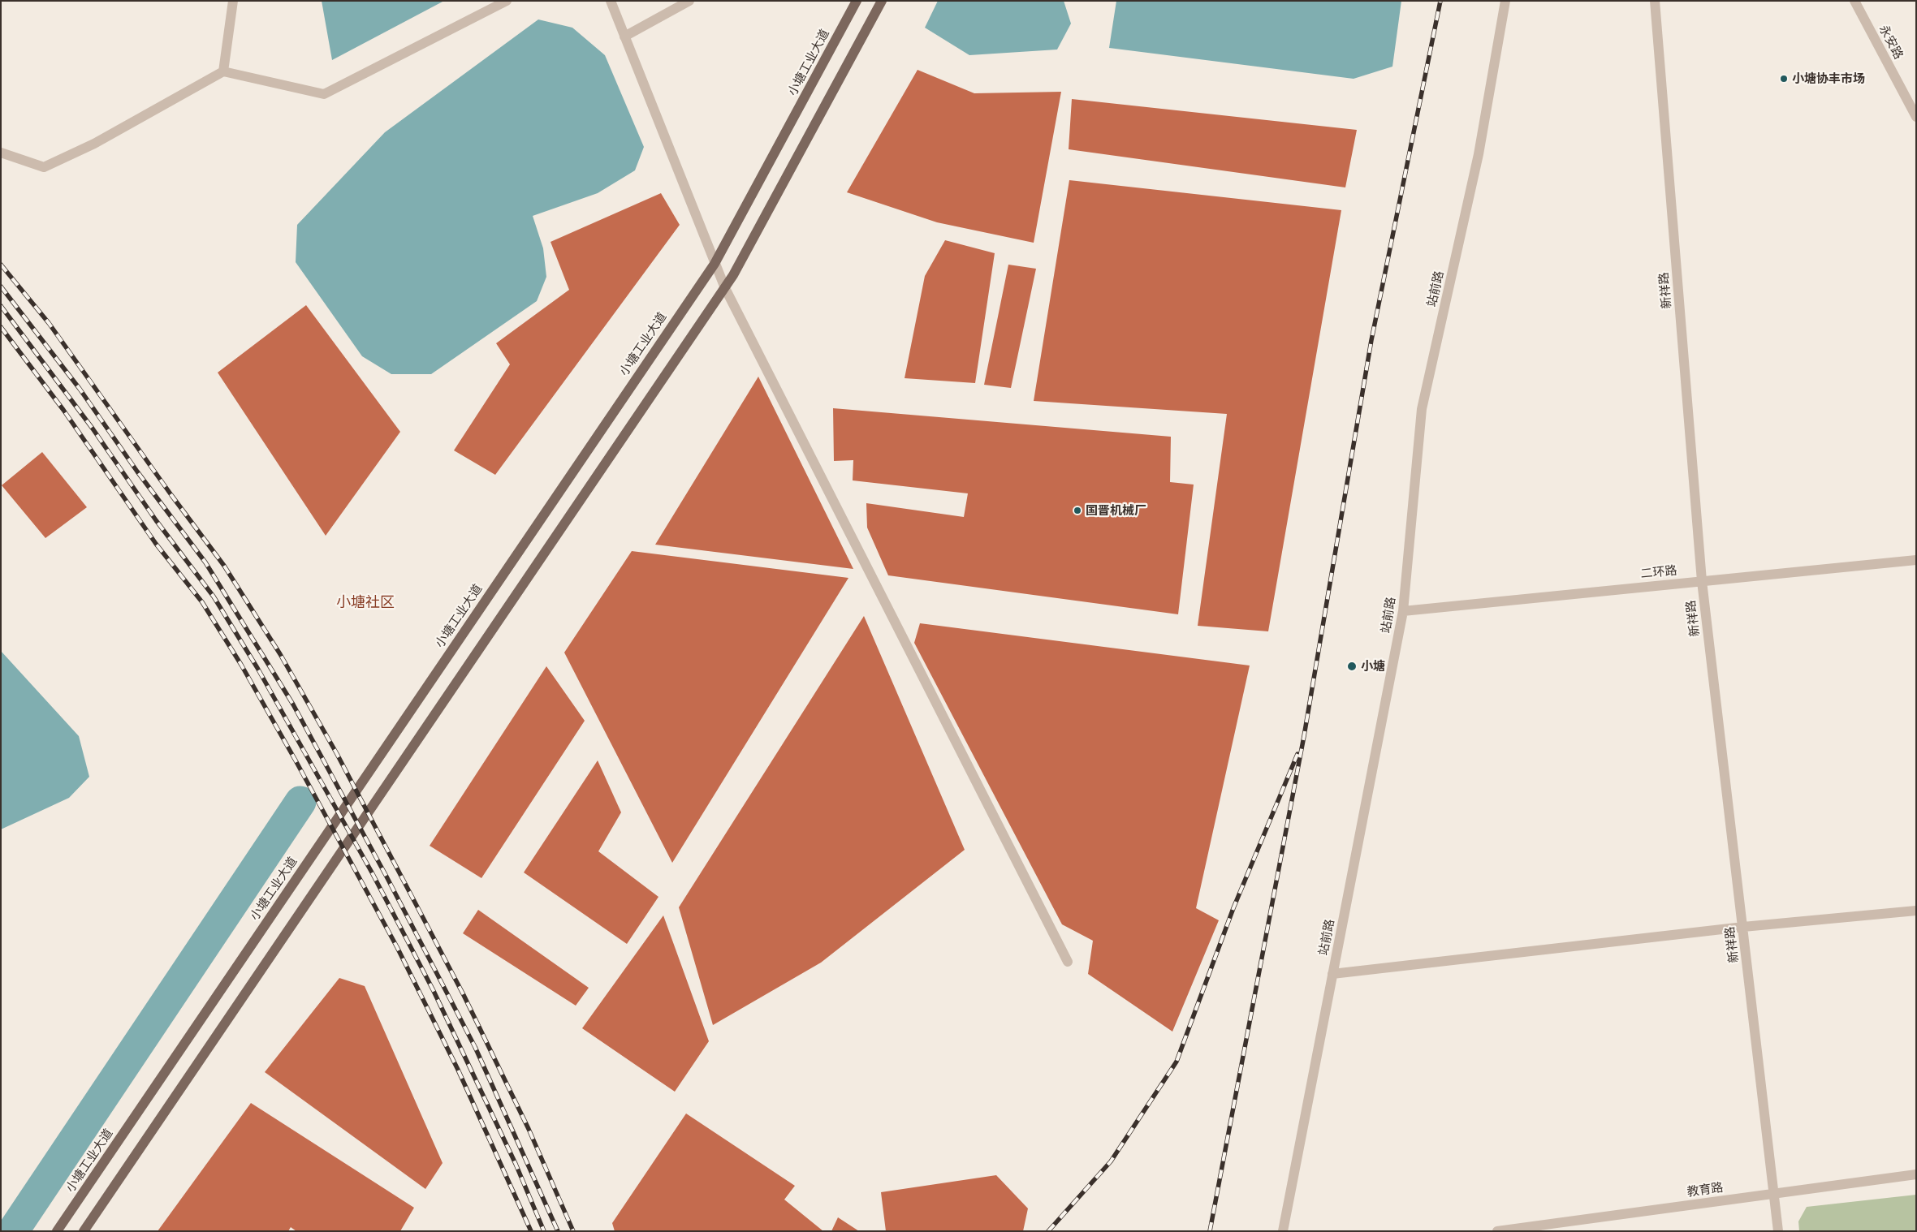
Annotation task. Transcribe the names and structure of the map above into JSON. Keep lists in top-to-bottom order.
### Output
{
  "streets": {
    "main road": ["小塘工业大道"],
    "street": [
      "永安路",
      "站前路",
      "新祥路",
      "二环路",
      "教育路"
    ]
  },
  "crossings": [
    ["站前路", "二环路"],
    ["新祥路", "二环路"],
    ["新祥路", "教育路"]
  ],
  "districts": ["小塘社区"],
  "places": ["小塘协丰市场", "国晋机械厂", "小塘"]
}
